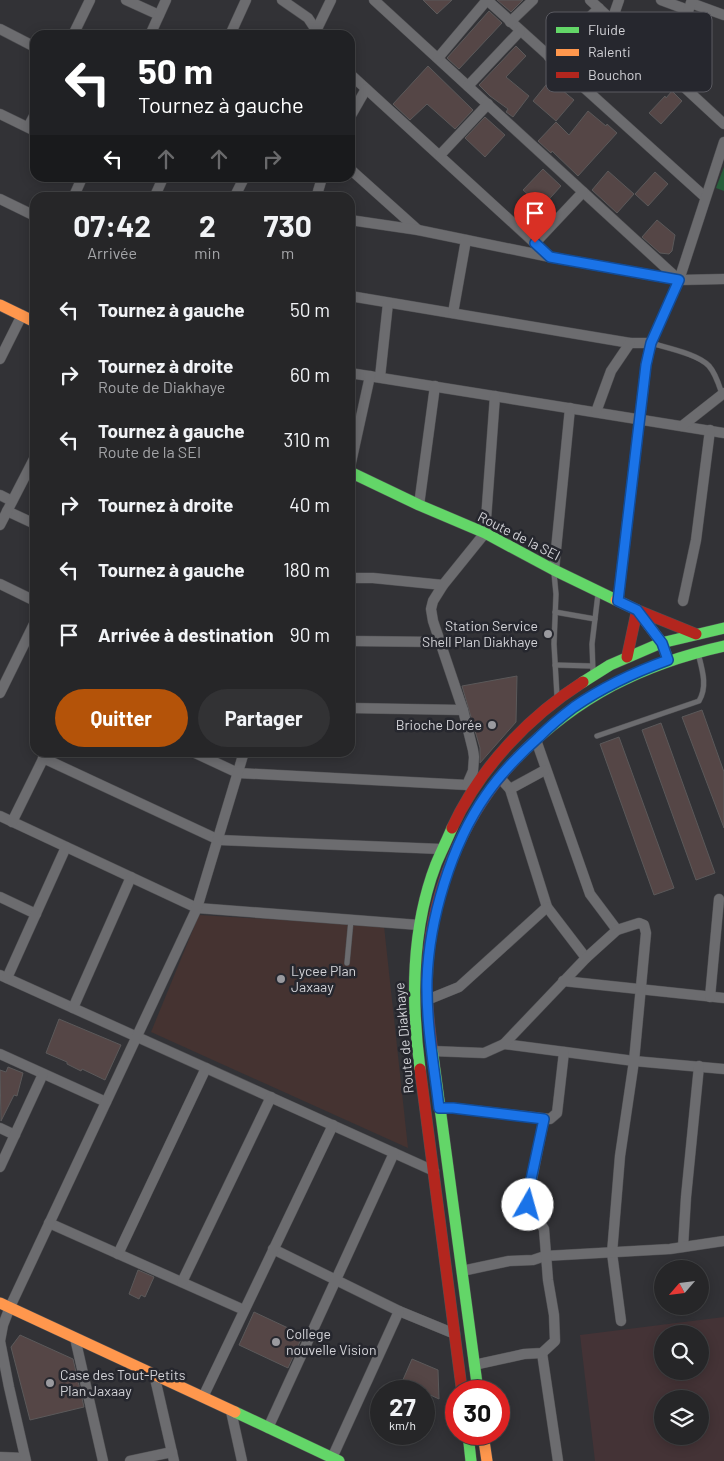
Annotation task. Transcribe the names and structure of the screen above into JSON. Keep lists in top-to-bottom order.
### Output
{
  "streets": {
    "main road": ["Route de la SEI", "Route de Diakhaye"]
  },
  "crossings": [
    ["Route de la SEI", "Route de Diakhaye"]
  ],
  "places": [
    "Station Service Shell Plan Diakhaye",
    "Brioche Dorée",
    "Lycee Plan Jaxaay",
    "College nouvelle Vision",
    "Case des Tout-Petits Plan Jaxaay"
  ],
  "legend": ["Fluide", "Ralenti", "Bouchon"],
  "north": "bottom left",
  "page": {
    "turn": ["50 m", "Tournez à gauche"],
    "eta": [
      "07:42",
      "Arrivée",
      "2",
      "min",
      "730",
      "m"
    ],
    "list": [
      {
        "name": "Tournez à gauche",
        "value": "50 m"
      },
      {
        "name": "Tournez à droite",
        "note": "Route de Diakhaye",
        "value": "60 m"
      },
      {
        "name": "Tournez à gauche",
        "note": "Route de la SEI",
        "value": "310 m"
      },
      {
        "name": "Tournez à droite",
        "value": "40 m"
      },
      {
        "name": "Tournez à gauche",
        "value": "180 m"
      },
      {
        "name": "Arrivée à destination",
        "value": "90 m"
      }
    ],
    "buttons": ["Quitter", "Partager"],
    "speed": "27 km/h",
    "limit": "30"
  }
}
